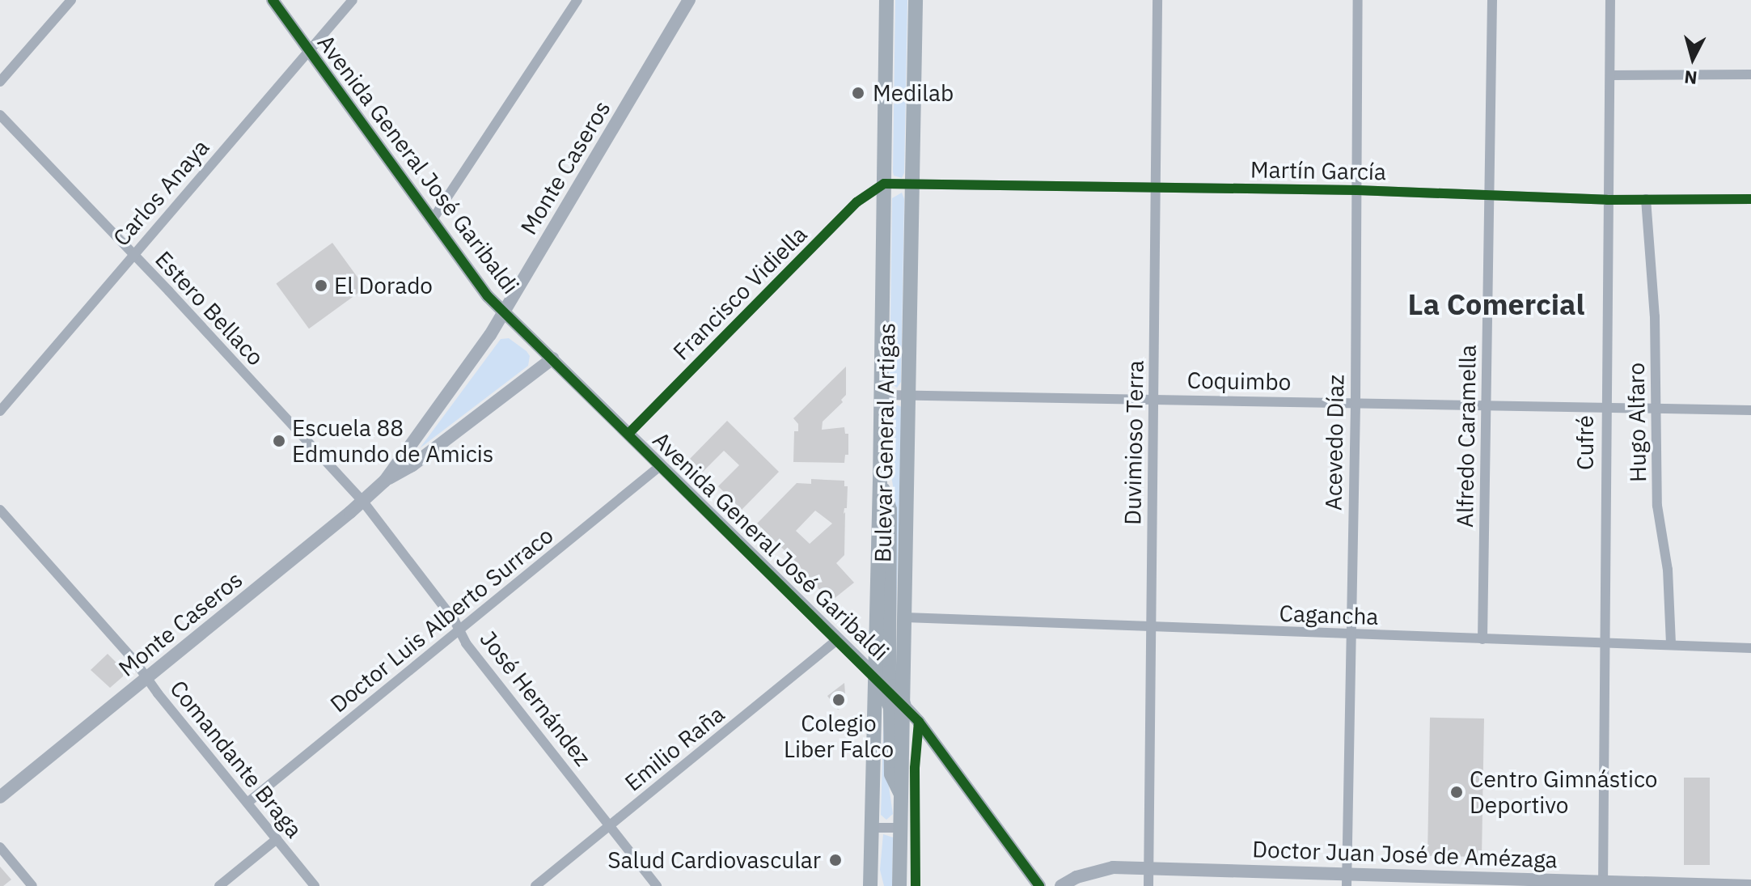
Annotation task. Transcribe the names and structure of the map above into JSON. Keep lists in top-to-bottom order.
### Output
{
  "streets": {
    "main road": ["Bulevar General Artigas"],
    "street": [
      "Avenida General José Garibaldi",
      "Monte Caseros",
      "Martín García",
      "Carlos Anaya",
      "Francisco Vidiella",
      "Estero Bellaco",
      "Coquimbo",
      "Hugo Alfaro",
      "Alfredo Caramella",
      "Duvimioso Terra",
      "Acevedo Díaz",
      "Cufré",
      "Cagancha",
      "Doctor Luis Alberto Surraco",
      "José Hernández",
      "Emilio Raña",
      "Comandante Braga",
      "Doctor Juan José de Amézaga"
    ]
  },
  "crossings": [
    ["Avenida General José Garibaldi", "Monte Caseros"],
    ["Avenida General José Garibaldi", "Carlos Anaya"],
    ["Avenida General José Garibaldi", "Francisco Vidiella"],
    ["Avenida General José Garibaldi", "Bulevar General Artigas"],
    ["Avenida General José Garibaldi", "Doctor Luis Alberto Surraco"],
    ["Avenida General José Garibaldi", "Emilio Raña"],
    ["Monte Caseros", "Estero Bellaco"],
    ["Monte Caseros", "José Hernández"],
    ["Monte Caseros", "Comandante Braga"],
    ["Martín García", "Francisco Vidiella"],
    ["Martín García", "Hugo Alfaro"],
    ["Martín García", "Alfredo Caramella"],
    ["Martín García", "Bulevar General Artigas"],
    ["Martín García", "Duvimioso Terra"],
    ["Martín García", "Acevedo Díaz"],
    ["Martín García", "Cufré"],
    ["Carlos Anaya", "Estero Bellaco"],
    ["Francisco Vidiella", "Bulevar General Artigas"],
    ["Estero Bellaco", "José Hernández"],
    ["Coquimbo", "Hugo Alfaro"],
    ["Coquimbo", "Alfredo Caramella"],
    ["Coquimbo", "Bulevar General Artigas"],
    ["Coquimbo", "Duvimioso Terra"],
    ["Coquimbo", "Acevedo Díaz"],
    ["Coquimbo", "Cufré"],
    ["Hugo Alfaro", "Cagancha"],
    ["Alfredo Caramella", "Cagancha"],
    ["Bulevar General Artigas", "Cagancha"],
    ["Duvimioso Terra", "Cagancha"],
    ["Duvimioso Terra", "Doctor Juan José de Amézaga"],
    ["Acevedo Díaz", "Cagancha"],
    ["Acevedo Díaz", "Doctor Juan José de Amézaga"],
    ["Cufré", "Cagancha"],
    ["Cufré", "Doctor Juan José de Amézaga"],
    ["Doctor Luis Alberto Surraco", "José Hernández"],
    ["Doctor Luis Alberto Surraco", "Comandante Braga"],
    ["José Hernández", "Emilio Raña"]
  ],
  "districts": ["La Comercial"],
  "places": [
    "Medilab",
    "El Dorado",
    "Escuela 88 Edmundo de Amicis",
    "Colegio Liber Falco",
    "Centro Gimnástico Deportivo",
    "Salud Cardiovascular"
  ],
  "north": "bottom"
}
